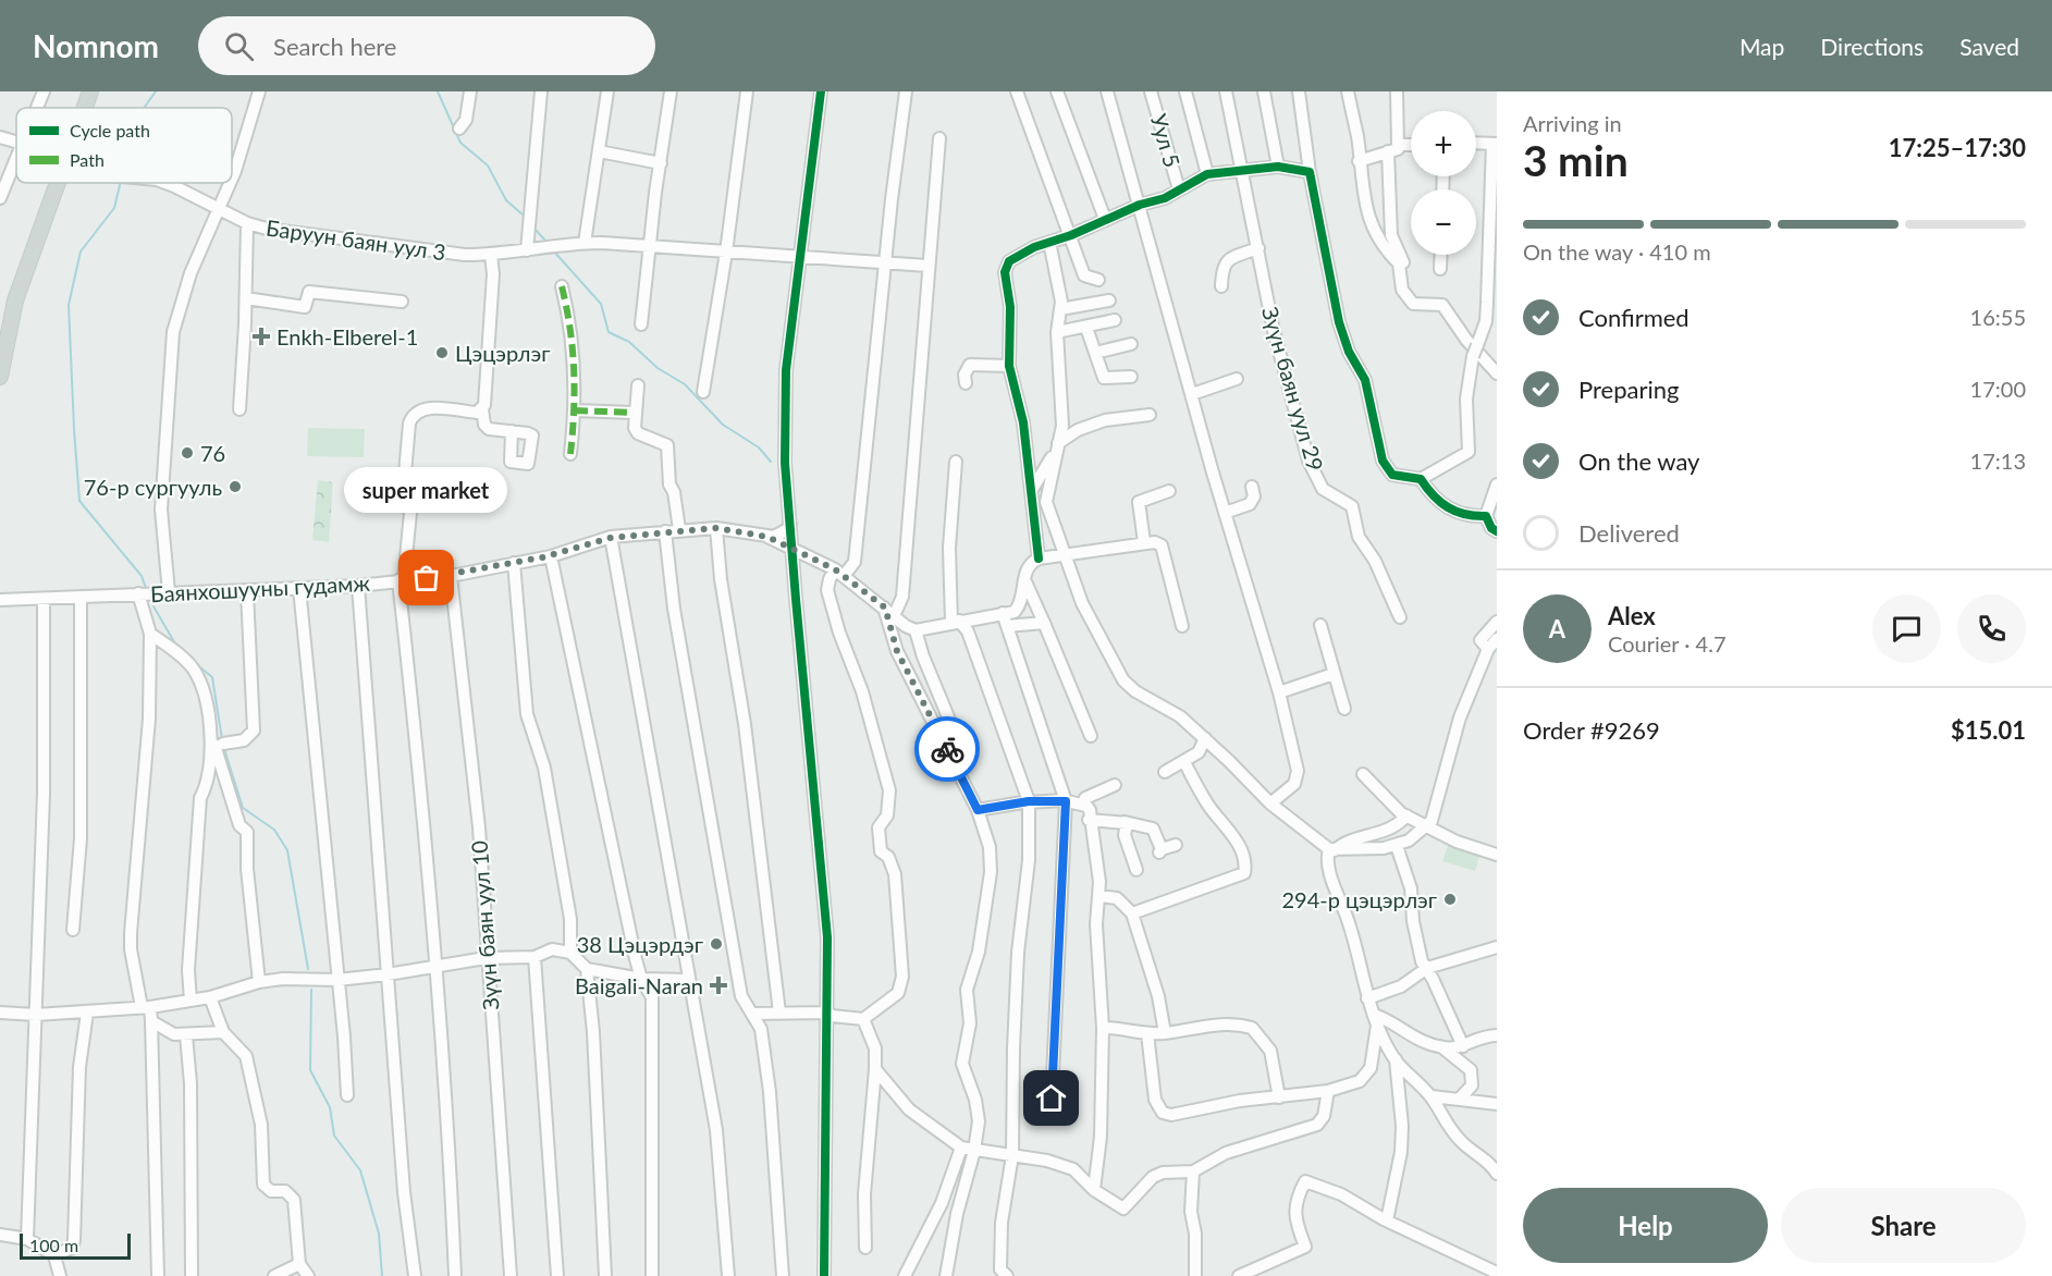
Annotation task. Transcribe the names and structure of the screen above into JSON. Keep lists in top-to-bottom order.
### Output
{
  "streets": {
    "street": [
      "Уул 5",
      "Баруун баян уул 3",
      "Зүүн баян уул 29",
      "Баянхошууны гудамж",
      "Зүүн баян уул 10"
    ]
  },
  "crossings": [
    ["Баянхошууны гудамж", "Зүүн баян уул 10"]
  ],
  "places": {
    "health": ["Enkh-Elberel-1", "Baigali-Naran"],
    "other": [
      "Цэцэрлэг",
      "76",
      "76-р сургууль",
      "super market",
      "294-р цэцэрлэг",
      "38 Цэцэрдэг"
    ]
  },
  "legend": ["Cycle path", "Path"],
  "scale_bar": "100 m",
  "page": {
    "header": "Nomnom",
    "search": "Search here",
    "nav": ["Map", "Directions", "Saved"],
    "heading": ["3 min", "Arriving in", "17:25–17:30"],
    "panel": [
      "Alex",
      "Courier · 4.7",
      "Order #9269",
      "$15.01"
    ],
    "map_buttons": ["+", "−"],
    "bar": "On the way · 410 m",
    "list": [
      ["Confirmed", "16:55"],
      ["Preparing", "17:00"],
      ["On the way", "17:13"],
      "Delivered"
    ],
    "bubble": "super market",
    "round": "A",
    "buttons": ["Help", "Share"],
    "scale": "100 m"
  }
}
